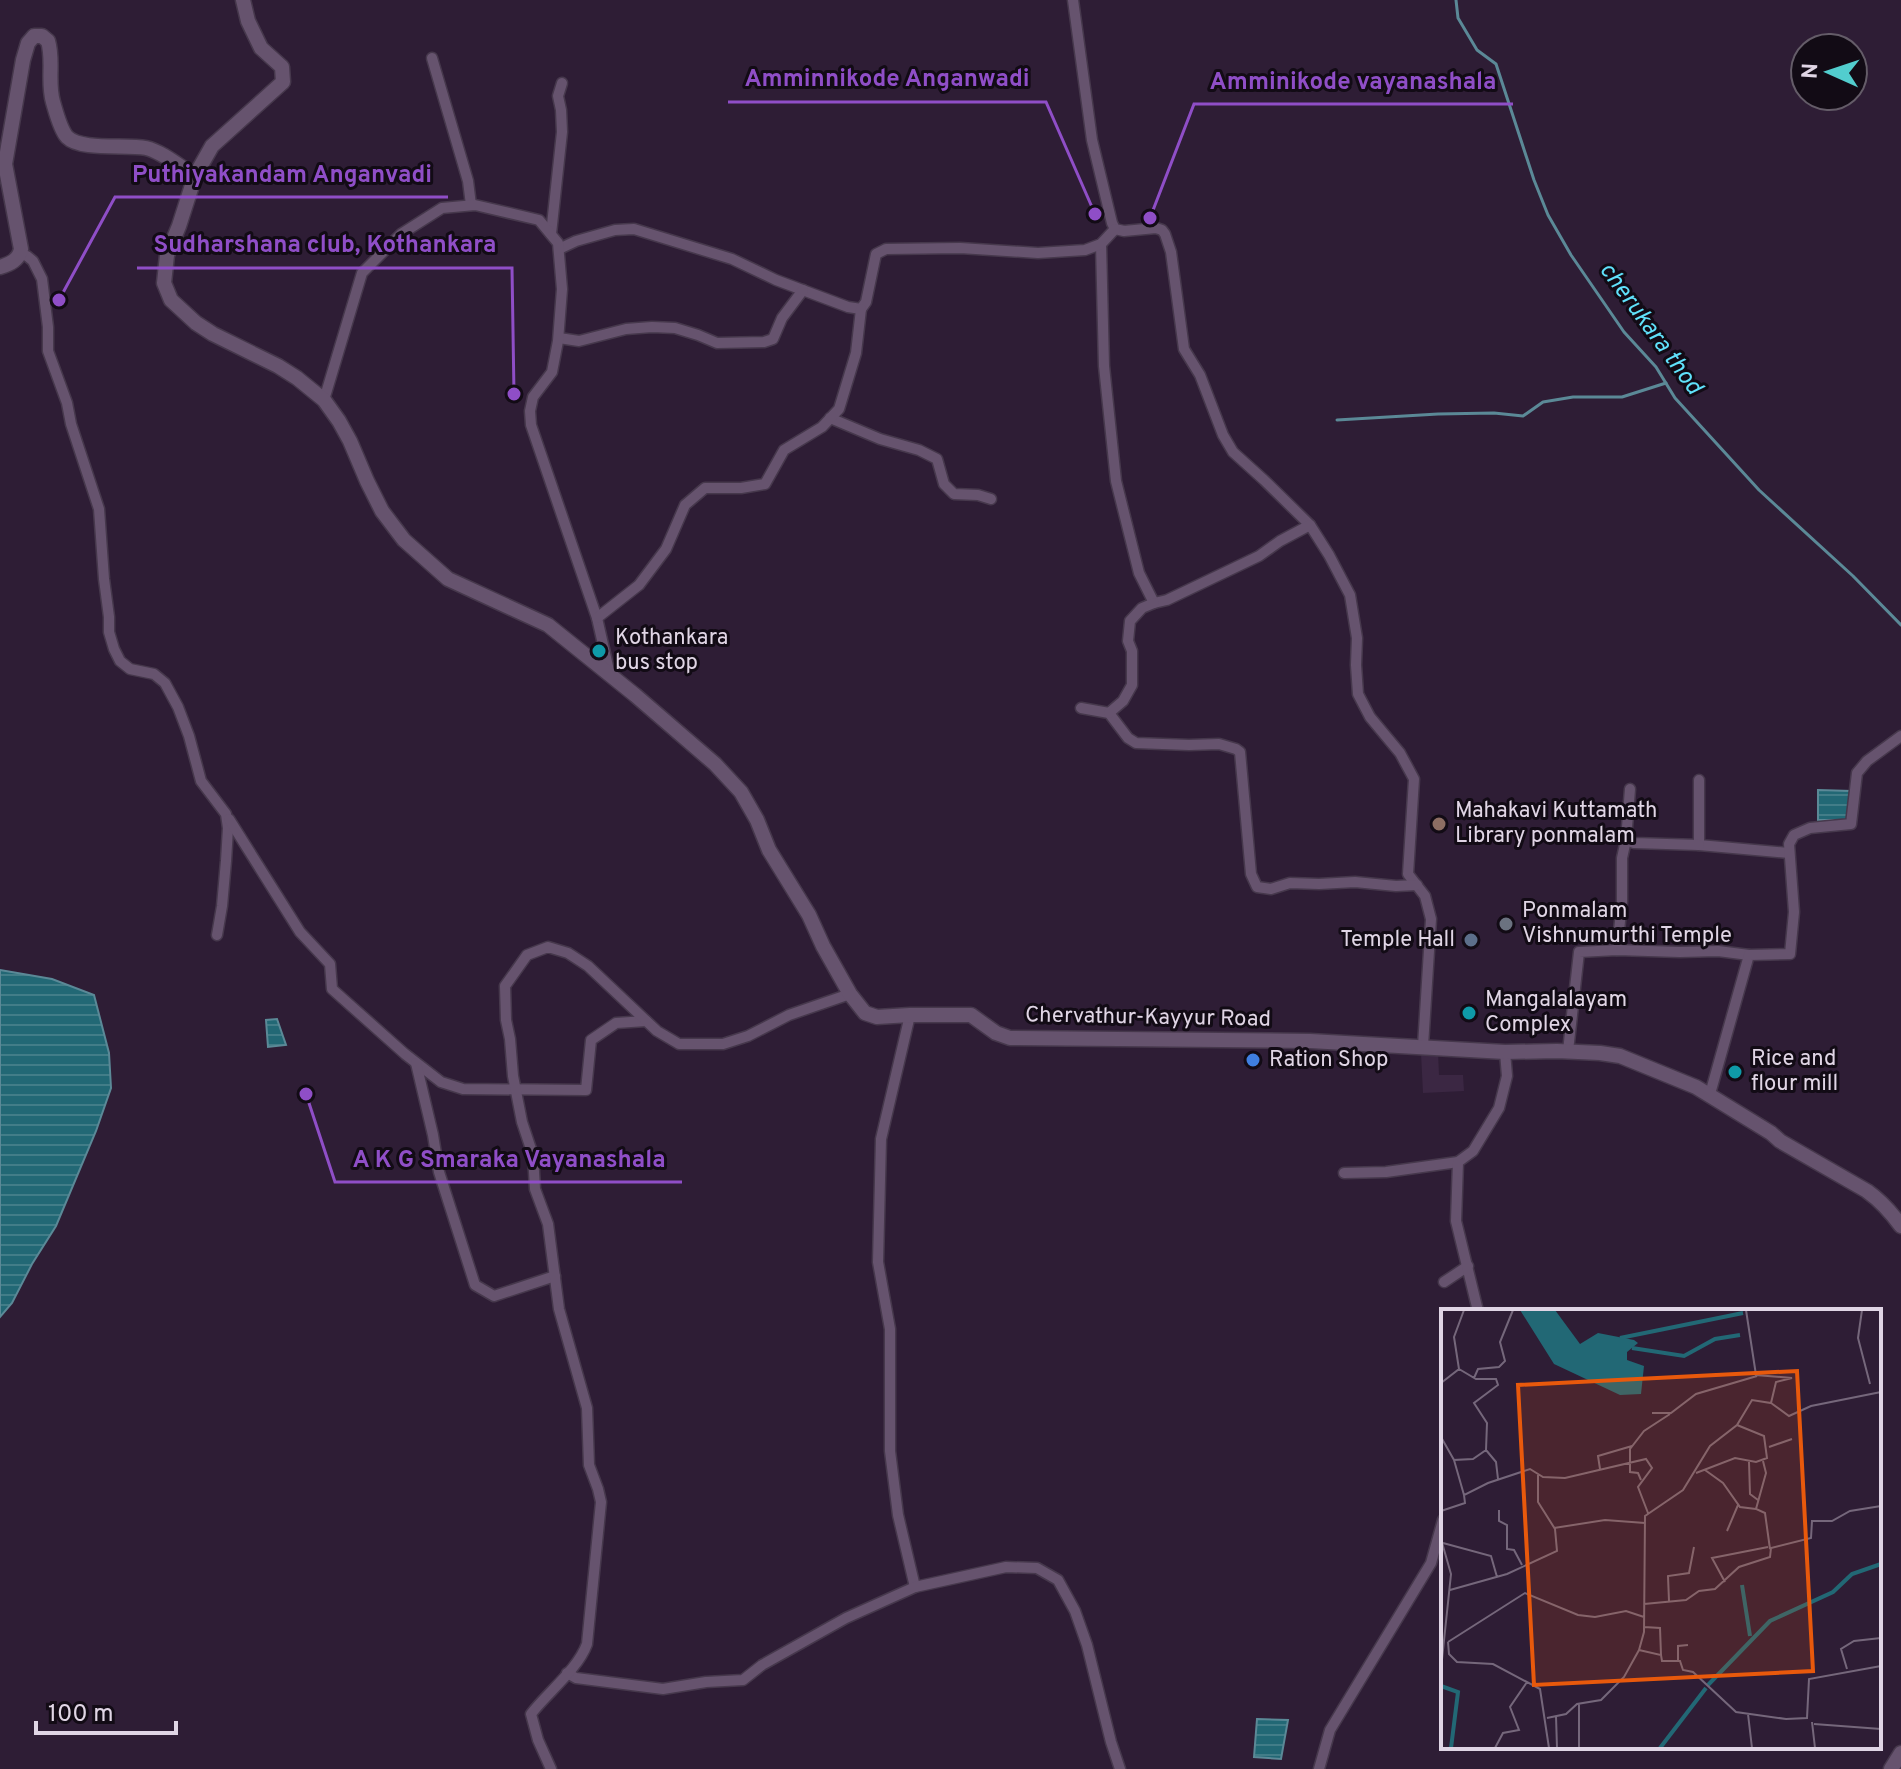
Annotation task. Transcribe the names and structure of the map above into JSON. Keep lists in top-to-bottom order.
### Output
{
  "streets": {
    "main road": ["Chervathur-Kayyur Road"]
  },
  "water": ["cherukara thod"],
  "places": [
    "Amminnikode Anganwadi",
    "Amminikode vayanashala",
    "Puthiyakandam Anganvadi",
    "Sudharshana club, Kothankara",
    "Kothankara bus stop",
    "Mahakavi Kuttamath Library ponmalam",
    "Ponmalam Vishnumurthi Temple",
    "Temple Hall",
    "Mangalalayam Complex",
    "Ration Shop",
    "Rice and flour mill",
    "A K G Smaraka Vayanashala"
  ],
  "scale_bar": "100 m",
  "north": "left"
}
